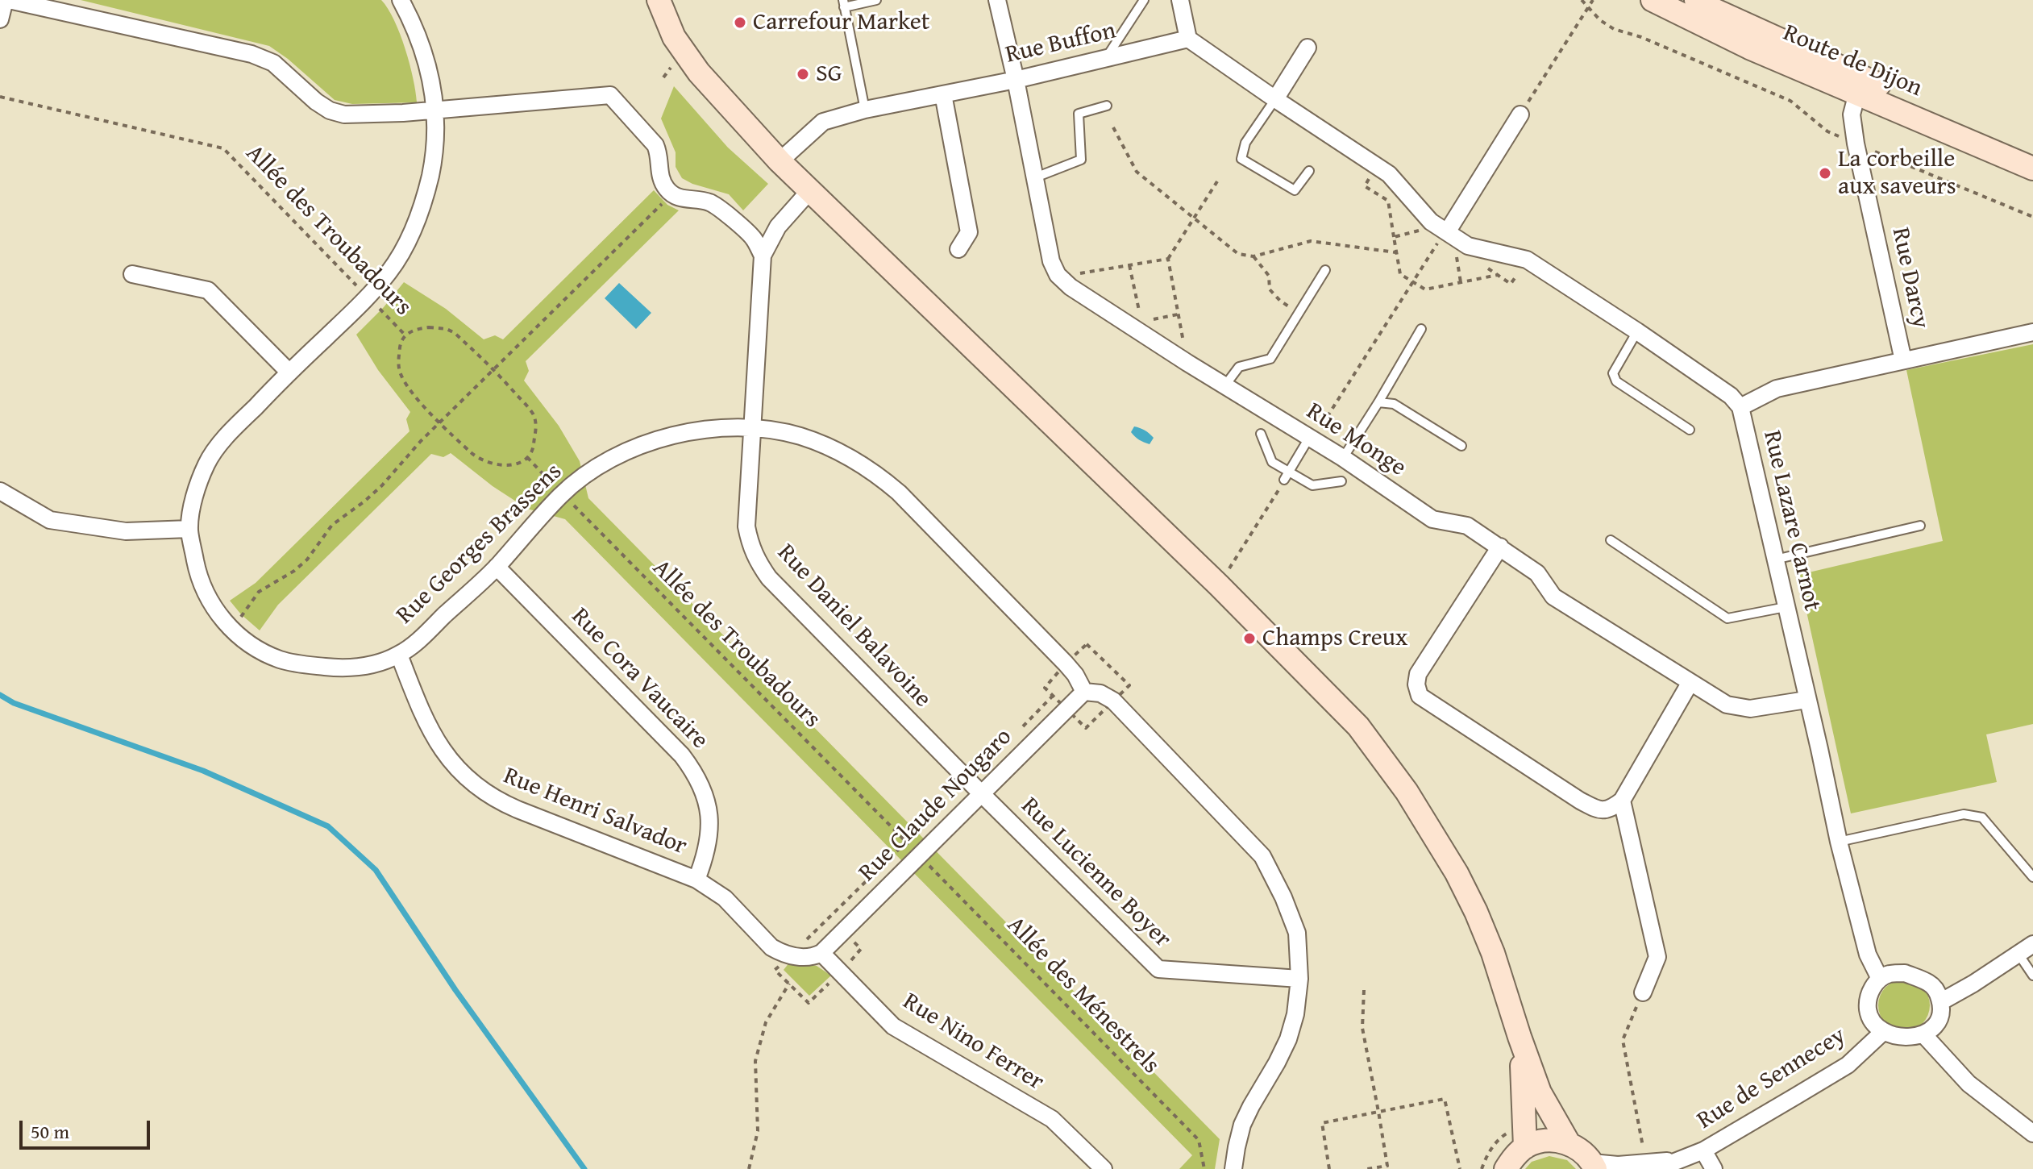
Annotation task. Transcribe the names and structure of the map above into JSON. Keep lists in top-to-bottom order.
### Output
{
  "streets": {
    "main road": ["Route de Dijon"],
    "street": [
      "Rue Buffon",
      "Rue Darcy",
      "Rue Monge",
      "Rue Lazare Carnot",
      "Rue Georges Brassens",
      "Rue Daniel Balavoine",
      "Rue Cora Vaucaire",
      "Rue Claude Nougaro",
      "Rue Henri Salvador",
      "Rue Lucienne Boyer",
      "Rue Nino Ferrer",
      "Rue de Sennecey"
    ],
    "path": ["Allée des Troubadours", "Allée des Ménestrels"]
  },
  "crossings": [
    ["Rue Buffon", "Rue Monge"],
    ["Rue Buffon", "Rue Lazare Carnot"],
    ["Route de Dijon", "Rue Darcy"],
    ["Allée des Troubadours", "Rue Georges Brassens"],
    ["Allée des Troubadours", "Rue Claude Nougaro"],
    ["Allée des Troubadours", "Allée des Ménestrels"],
    ["Rue Darcy", "Rue Lazare Carnot"],
    ["Rue Monge", "Rue Lazare Carnot"],
    ["Rue Lazare Carnot", "Rue de Sennecey"],
    ["Rue Georges Brassens", "Rue Daniel Balavoine"],
    ["Rue Georges Brassens", "Rue Cora Vaucaire"],
    ["Rue Georges Brassens", "Rue Claude Nougaro"],
    ["Rue Georges Brassens", "Rue Henri Salvador"],
    ["Rue Daniel Balavoine", "Rue Claude Nougaro"],
    ["Rue Daniel Balavoine", "Rue Lucienne Boyer"],
    ["Rue Cora Vaucaire", "Rue Henri Salvador"],
    ["Rue Claude Nougaro", "Rue Lucienne Boyer"],
    ["Rue Claude Nougaro", "Allée des Ménestrels"],
    ["Rue Claude Nougaro", "Rue Nino Ferrer"]
  ],
  "places": [
    "Carrefour Market",
    "SG",
    "La corbeille aux saveurs",
    "Champs Creux"
  ],
  "scale_bar": "50 m"
}
